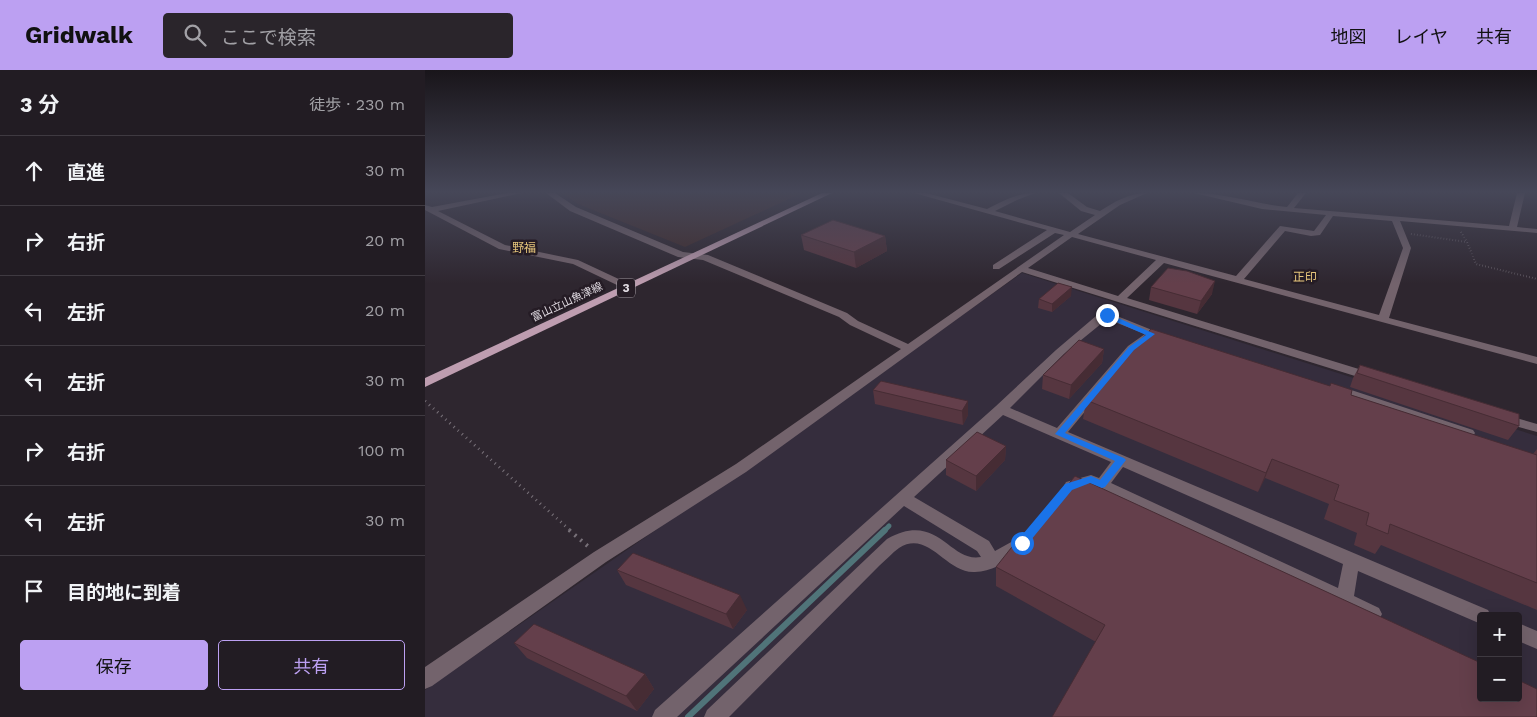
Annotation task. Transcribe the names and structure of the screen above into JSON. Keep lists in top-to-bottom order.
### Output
{
  "streets": {
    "main road": ["3", "富山立山魚津線"]
  },
  "districts": ["野福", "正印"],
  "page": {
    "header": "Gridwalk",
    "search": "ここで検索",
    "nav": ["地図", "レイヤ", "共有"],
    "heading": ["3 分", "徒歩 · 230 m"],
    "list": [
      ["直進", "30 m"],
      ["右折", "20 m"],
      ["左折", "20 m"],
      ["左折", "30 m"],
      ["右折", "100 m"],
      ["左折", "30 m"],
      "目的地に到着"
    ],
    "map_buttons": ["+", "−"],
    "buttons": ["保存", "共有"]
  }
}
